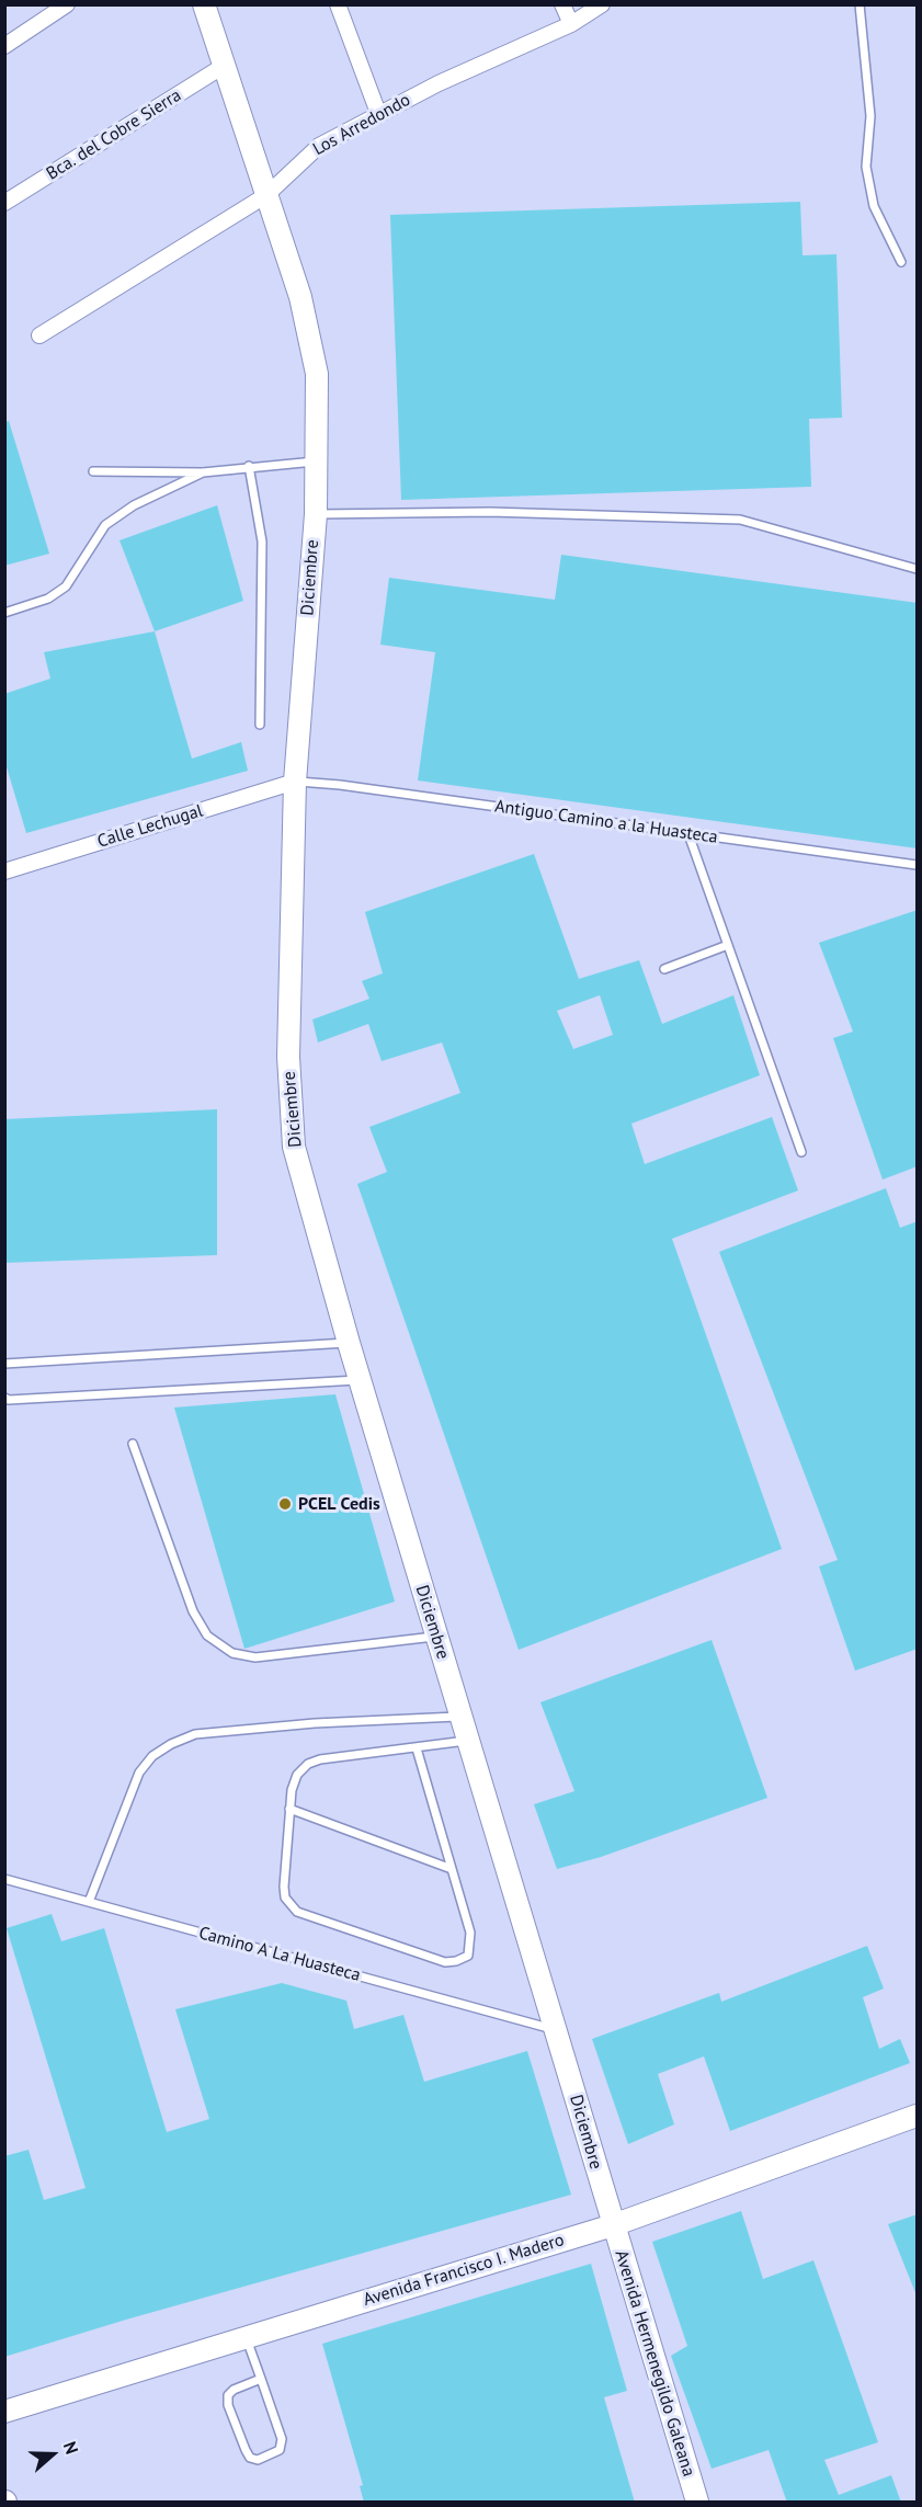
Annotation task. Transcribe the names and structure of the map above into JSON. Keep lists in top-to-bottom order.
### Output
{
  "streets": {
    "street": [
      "Los Arredondo",
      "Bca. del Cobre Sierra",
      "Diciembre",
      "Calle Lechugal",
      "Avenida Francisco I. Madero",
      "Avenida Hermenegildo Galeana"
    ],
    "lane": ["Antiguo Camino a la Huasteca", "Camino A La Huasteca"]
  },
  "crossings": [
    ["Los Arredondo", "Diciembre"],
    ["Bca. del Cobre Sierra", "Diciembre"],
    ["Diciembre", "Antiguo Camino a la Huasteca"],
    ["Diciembre", "Calle Lechugal"],
    ["Diciembre", "Camino A La Huasteca"],
    ["Diciembre", "Avenida Francisco I. Madero"],
    ["Diciembre", "Avenida Hermenegildo Galeana"],
    ["Antiguo Camino a la Huasteca", "Calle Lechugal"],
    ["Avenida Francisco I. Madero", "Avenida Hermenegildo Galeana"]
  ],
  "places": ["PCEL Cedis"],
  "north": "right"
}
